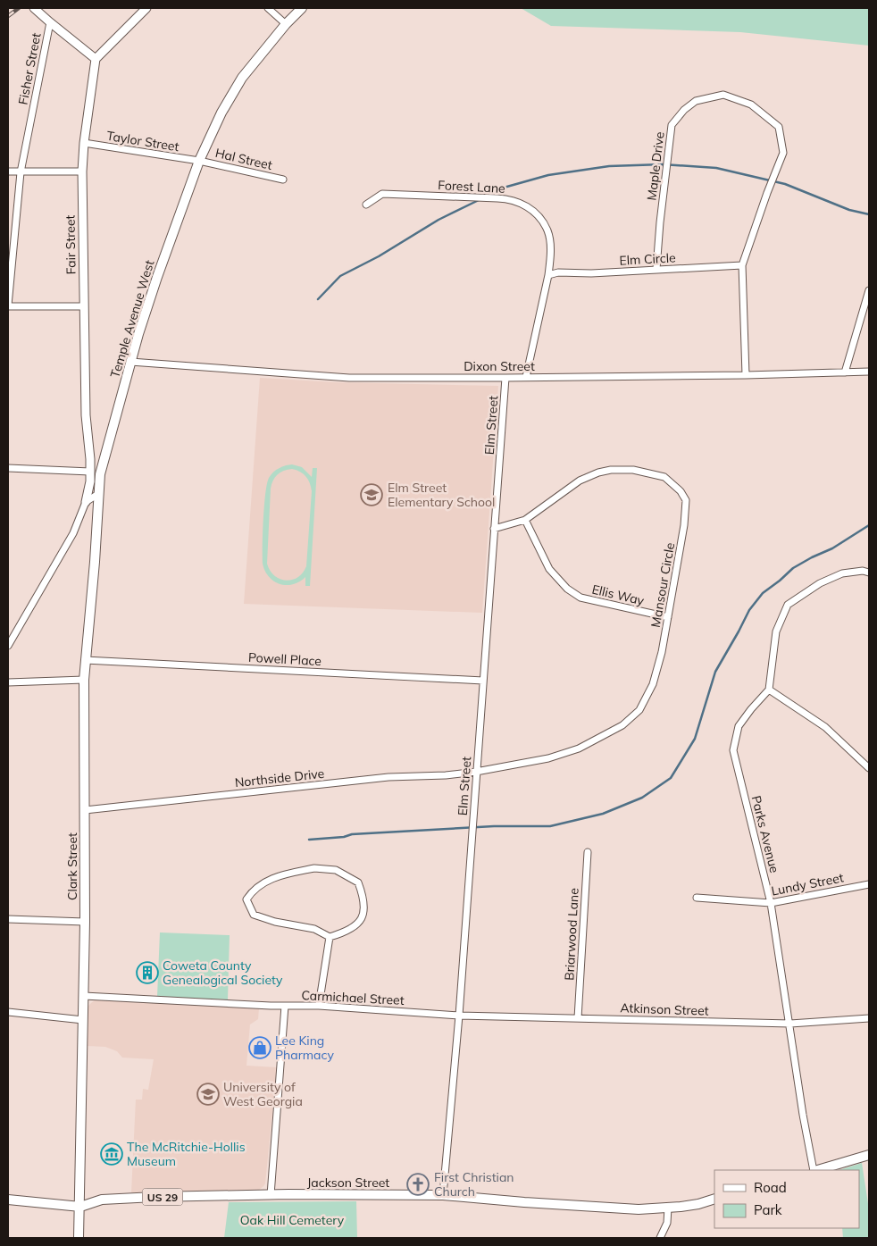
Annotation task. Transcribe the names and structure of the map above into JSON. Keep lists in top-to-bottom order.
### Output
{
  "streets": {
    "main road": [
      "Temple Avenue West",
      "Clark Street",
      "Jackson Street",
      "US 29"
    ],
    "street": [
      "Fisher Street",
      "Taylor Street",
      "Hal Street",
      "Maple Drive",
      "Forest Lane",
      "Fair Street",
      "Elm Circle",
      "Dixon Street",
      "Elm Street",
      "Mansour Circle",
      "Ellis Way",
      "Powell Place",
      "Northside Drive",
      "Parks Avenue",
      "Lundy Street",
      "Briarwood Lane",
      "Carmichael Street",
      "Atkinson Street"
    ]
  },
  "crossings": [
    ["Taylor Street", "Hal Street"],
    ["Taylor Street", "Fair Street"],
    ["Taylor Street", "Temple Avenue West"],
    ["Hal Street", "Temple Avenue West"],
    ["Maple Drive", "Elm Circle"],
    ["Forest Lane", "Elm Circle"],
    ["Temple Avenue West", "Dixon Street"],
    ["Temple Avenue West", "Clark Street"],
    ["Dixon Street", "Elm Street"],
    ["Elm Street", "Mansour Circle"],
    ["Elm Street", "Powell Place"],
    ["Elm Street", "Northside Drive"],
    ["Elm Street", "Carmichael Street"],
    ["Elm Street", "Atkinson Street"],
    ["Elm Street", "Jackson Street"],
    ["Mansour Circle", "Ellis Way"],
    ["Mansour Circle", "Northside Drive"],
    ["Powell Place", "Clark Street"],
    ["Northside Drive", "Clark Street"],
    ["Parks Avenue", "Lundy Street"],
    ["Parks Avenue", "Atkinson Street"],
    ["Clark Street", "Carmichael Street"],
    ["Clark Street", "Jackson Street"],
    ["Briarwood Lane", "Atkinson Street"],
    ["Carmichael Street", "Atkinson Street"]
  ],
  "parks": ["Oak Hill Cemetery"],
  "places": {
    "school or university": ["Elm Street Elementary School", "University of West Georgia"],
    "building": ["Coweta County Genealogical Society"],
    "shop": ["Lee King Pharmacy"],
    "museum": ["The McRitchie-Hollis Museum"],
    "church": ["First Christian Church"]
  },
  "legend": ["Road", "Park"]
}
